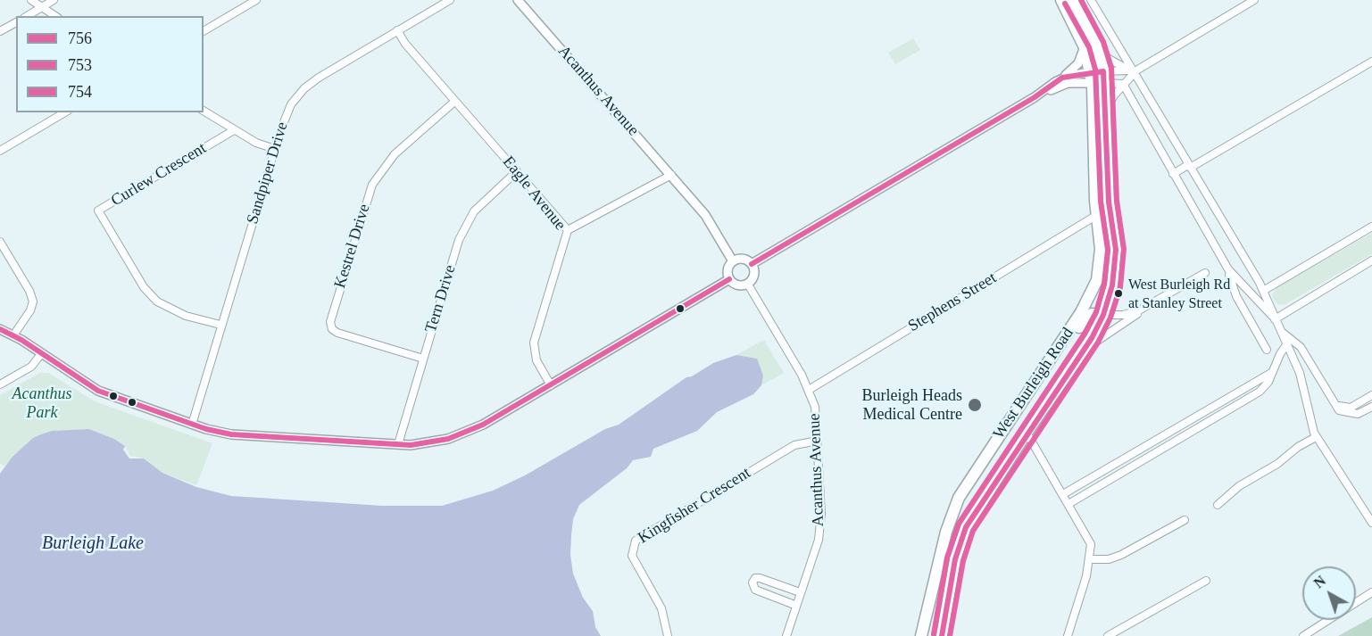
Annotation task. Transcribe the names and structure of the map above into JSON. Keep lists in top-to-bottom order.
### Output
{
  "streets": {
    "main road": ["West Burleigh Road"],
    "street": [
      "Acanthus Avenue",
      "Sandpiper Drive",
      "Curlew Crescent",
      "Eagle Avenue",
      "Kestrel Drive",
      "Tern Drive",
      "Stephens Street",
      "Kingfisher Crescent"
    ]
  },
  "crossings": [
    ["Acanthus Avenue", "Stephens Street"],
    ["Acanthus Avenue", "Kingfisher Crescent"],
    ["Sandpiper Drive", "Curlew Crescent"],
    ["Sandpiper Drive", "Eagle Avenue"],
    ["Eagle Avenue", "Kestrel Drive"],
    ["Eagle Avenue", "Tern Drive"],
    ["Kestrel Drive", "Tern Drive"],
    ["Stephens Street", "West Burleigh Road"]
  ],
  "water": ["Burleigh Lake"],
  "parks": ["Acanthus Park"],
  "places": ["West Burleigh Rd at Stanley Street", "Burleigh Heads Medical Centre"],
  "lines": ["transit line 753", "transit line 754", "transit line 756"],
  "legend": ["756", "753", "754"],
  "north": "top left"
}
